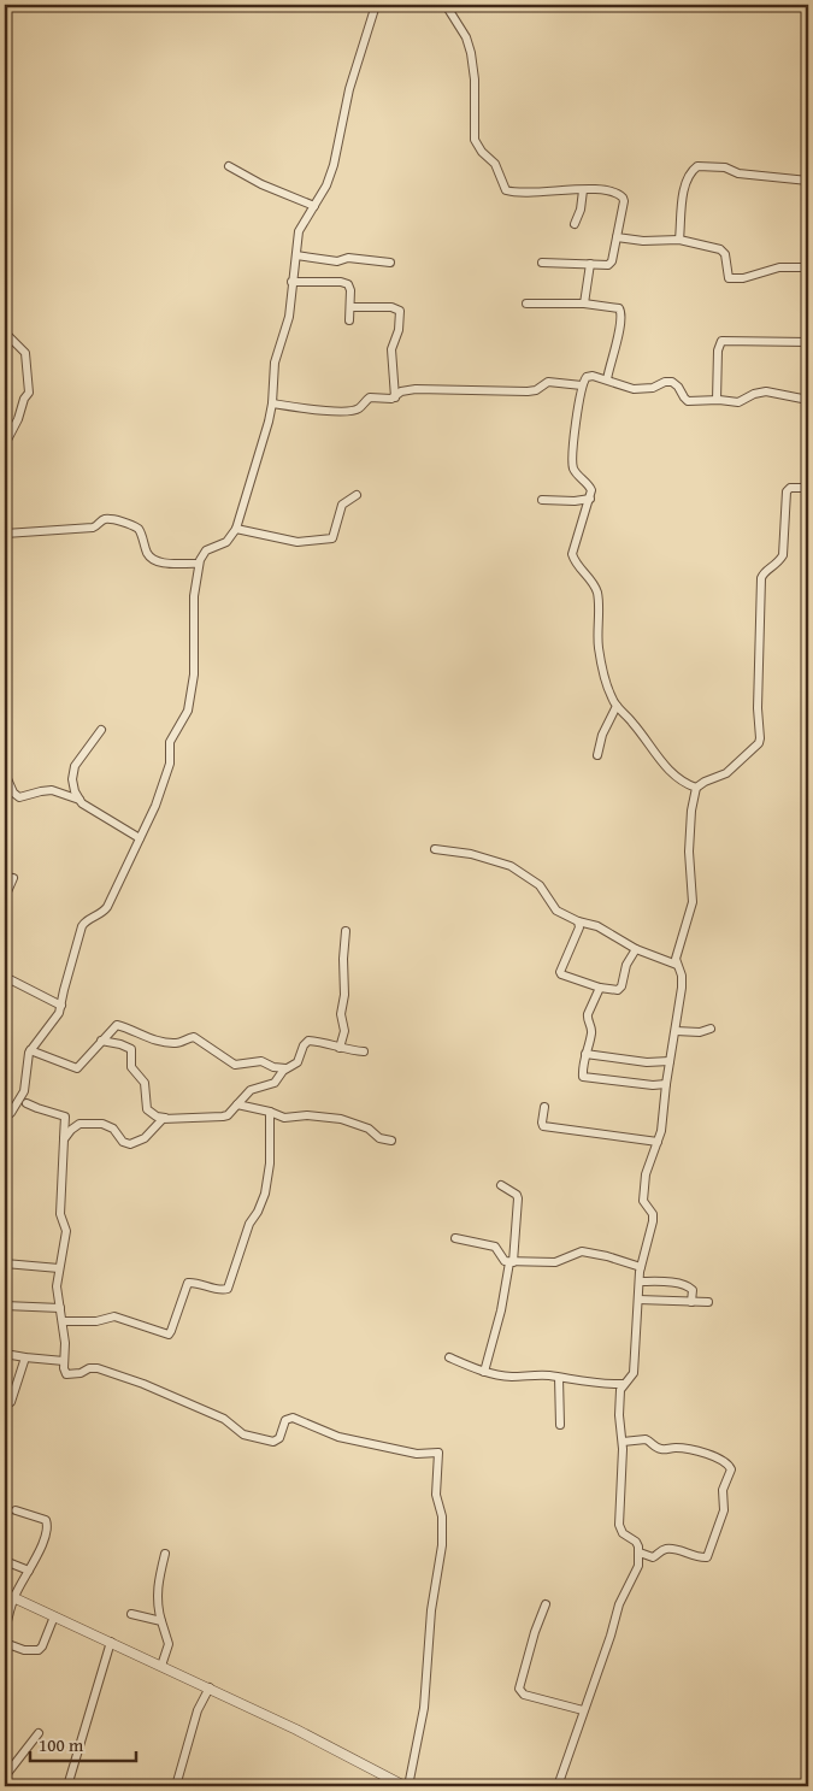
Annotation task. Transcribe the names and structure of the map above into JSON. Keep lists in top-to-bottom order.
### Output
{
  "scale_bar": "100 m"
}
